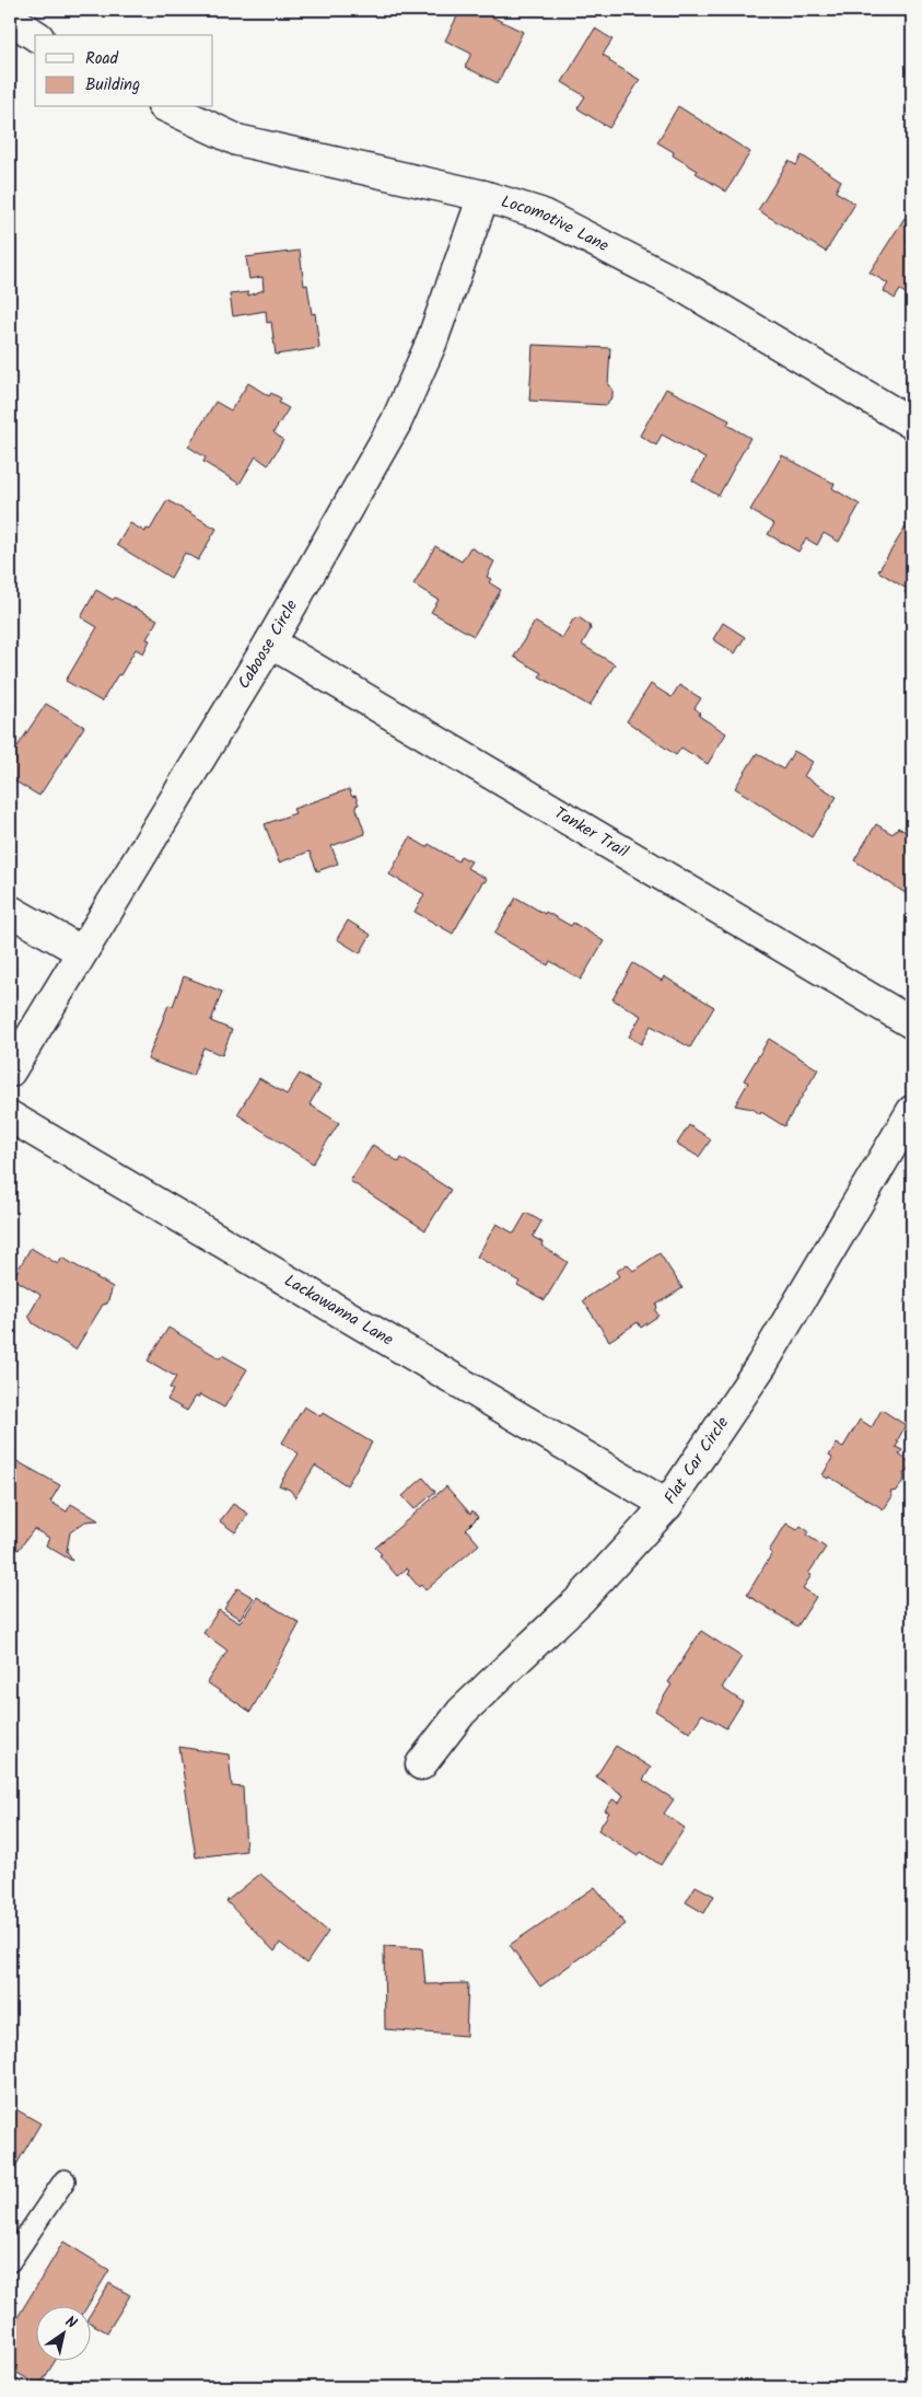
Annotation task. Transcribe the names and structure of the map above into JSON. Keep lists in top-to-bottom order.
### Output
{
  "streets": {
    "street": [
      "Locomotive Lane",
      "Caboose Circle",
      "Tanker Trail",
      "Lackawanna Lane",
      "Flat Car Circle"
    ]
  },
  "crossings": [
    ["Locomotive Lane", "Caboose Circle"],
    ["Caboose Circle", "Tanker Trail"],
    ["Lackawanna Lane", "Flat Car Circle"]
  ],
  "legend": ["Road", "Building"],
  "north": "top right"
}
